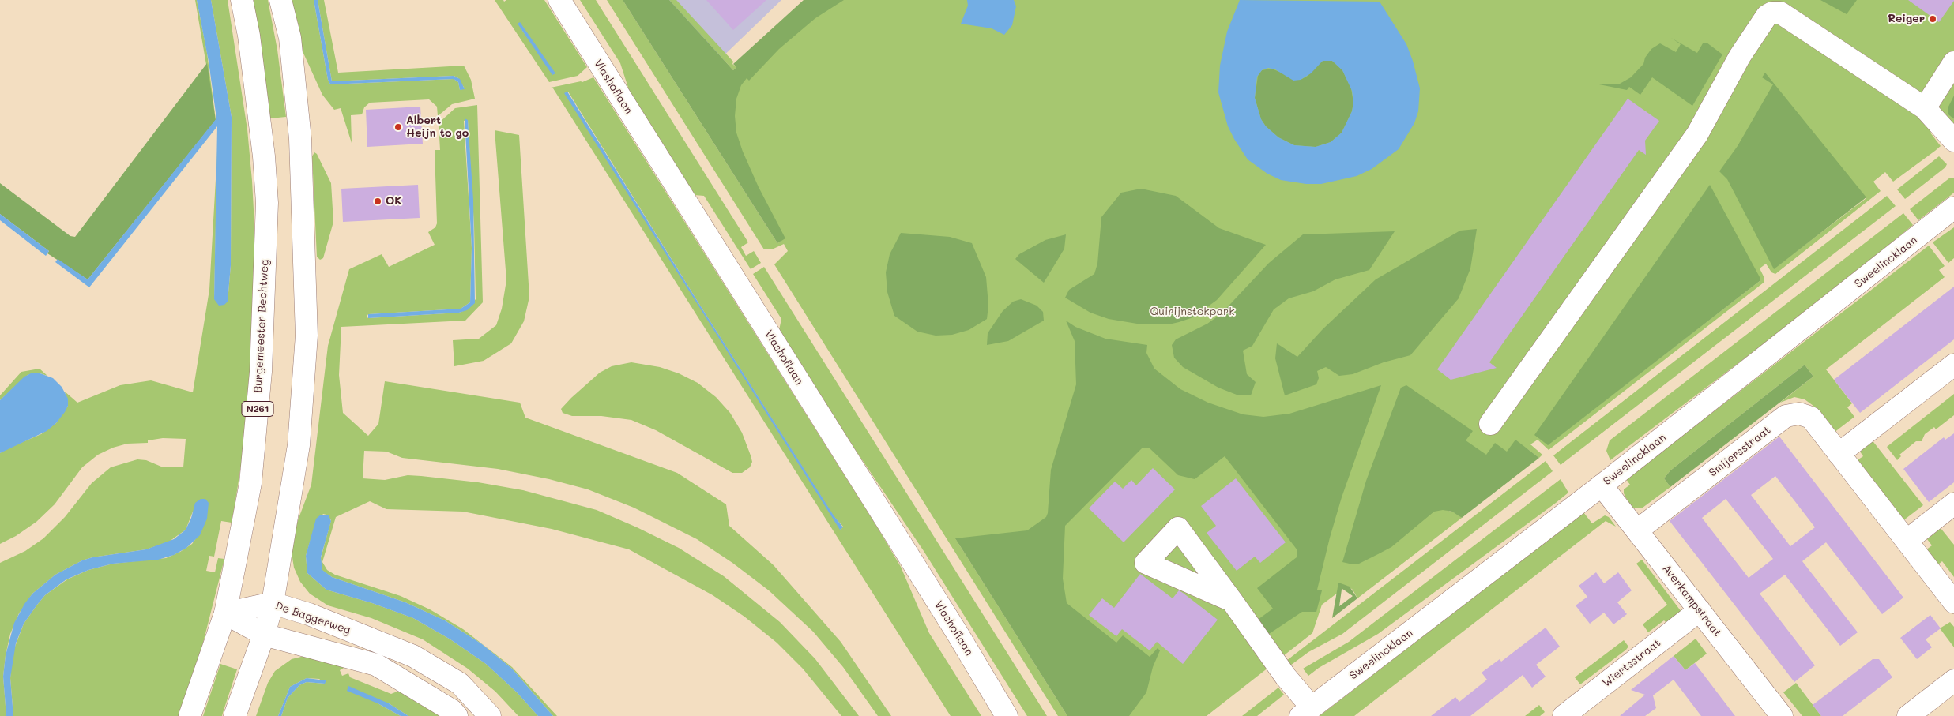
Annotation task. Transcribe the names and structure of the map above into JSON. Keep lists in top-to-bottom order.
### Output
{
  "streets": {
    "street": [
      "Vlashoflaan",
      "Sweelincklaan",
      "Burgemeester Bechtweg",
      "N261",
      "Smijersstraat",
      "Averkampstraat",
      "De Baggerweg",
      "Wiertsstraat"
    ]
  },
  "crossings": [
    ["Sweelincklaan", "Averkampstraat"],
    ["Burgemeester Bechtweg", "De Baggerweg"],
    ["Smijersstraat", "Averkampstraat"],
    ["Averkampstraat", "Wiertsstraat"]
  ],
  "parks": ["Quirijnstokpark"],
  "places": ["Reiger", "Albert Heijn to go", "OK"]
}
